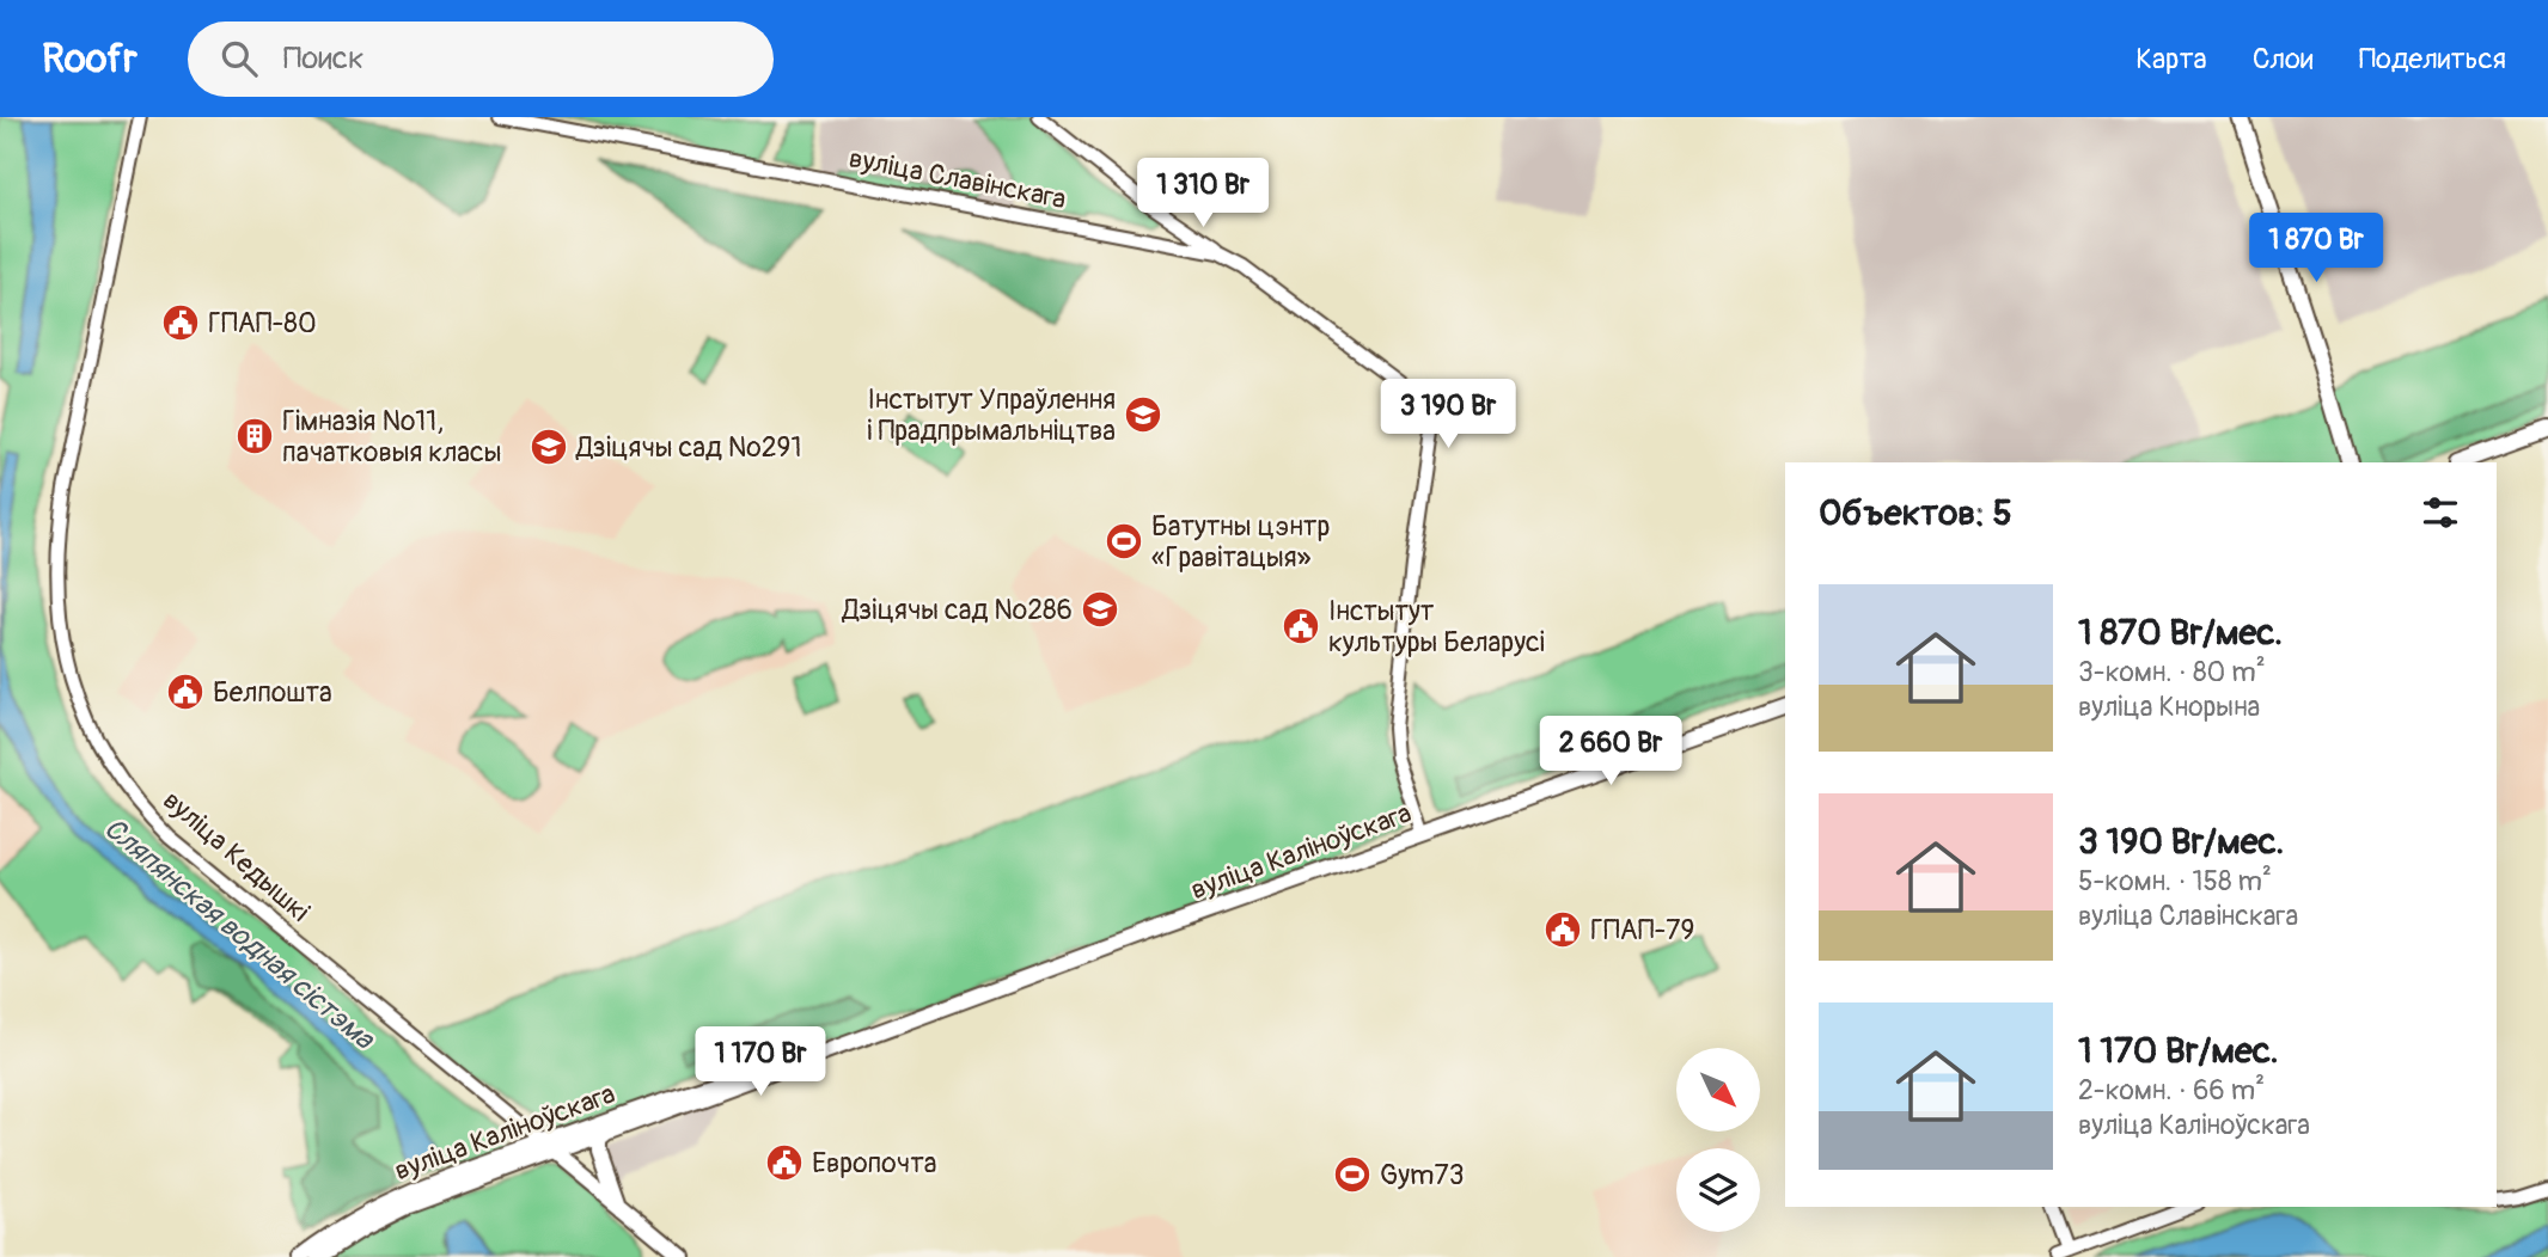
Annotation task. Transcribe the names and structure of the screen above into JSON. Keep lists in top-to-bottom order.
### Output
{
  "streets": {
    "main road": ["вуліца Каліноўскага"],
    "street": ["вуліца Славінскага", "вуліца Кедышкі"]
  },
  "crossings": [
    ["вуліца Славінскага", "вуліца Каліноўскага"],
    ["вуліца Каліноўскага", "вуліца Кедышкі"]
  ],
  "water": ["Сляпянская водная сістэма"],
  "places": {
    "public building": [
      "ГПАП-80",
      "Інстытут культуры Беларусі",
      "Белпошта",
      "ГПАП-79",
      "Европочта"
    ],
    "school or university": ["Інстытут Упраўлення і Прадпрымальніцтва", "Дзіцячы сад №291", "Дзіцячы сад №286"],
    "building": ["Гімназія №11, пачатковыя класы"],
    "sports": ["Батутны цэнтр «Гравітацыя»", "Gym73"]
  },
  "north": "bottom right",
  "page": {
    "header": "Roofr",
    "search": "Поиск",
    "nav": ["Карта", "Слои", "Поделиться"],
    "price": [
      "1 310 Br",
      "1 870 Br",
      "3 190 Br",
      "2 660 Br",
      "1 170 Br"
    ],
    "heading": "Объектов: 5",
    "list": [
      {
        "name": "1 870 Br/мес.",
        "note": "3-комн. · 80 m² · вуліца Кнорына"
      },
      {
        "name": "3 190 Br/мес.",
        "note": "5-комн. · 158 m² · вуліца Славінскага"
      },
      {
        "name": "1 170 Br/мес.",
        "note": "2-комн. · 66 m² · вуліца Каліноўскага"
      }
    ]
  }
}
